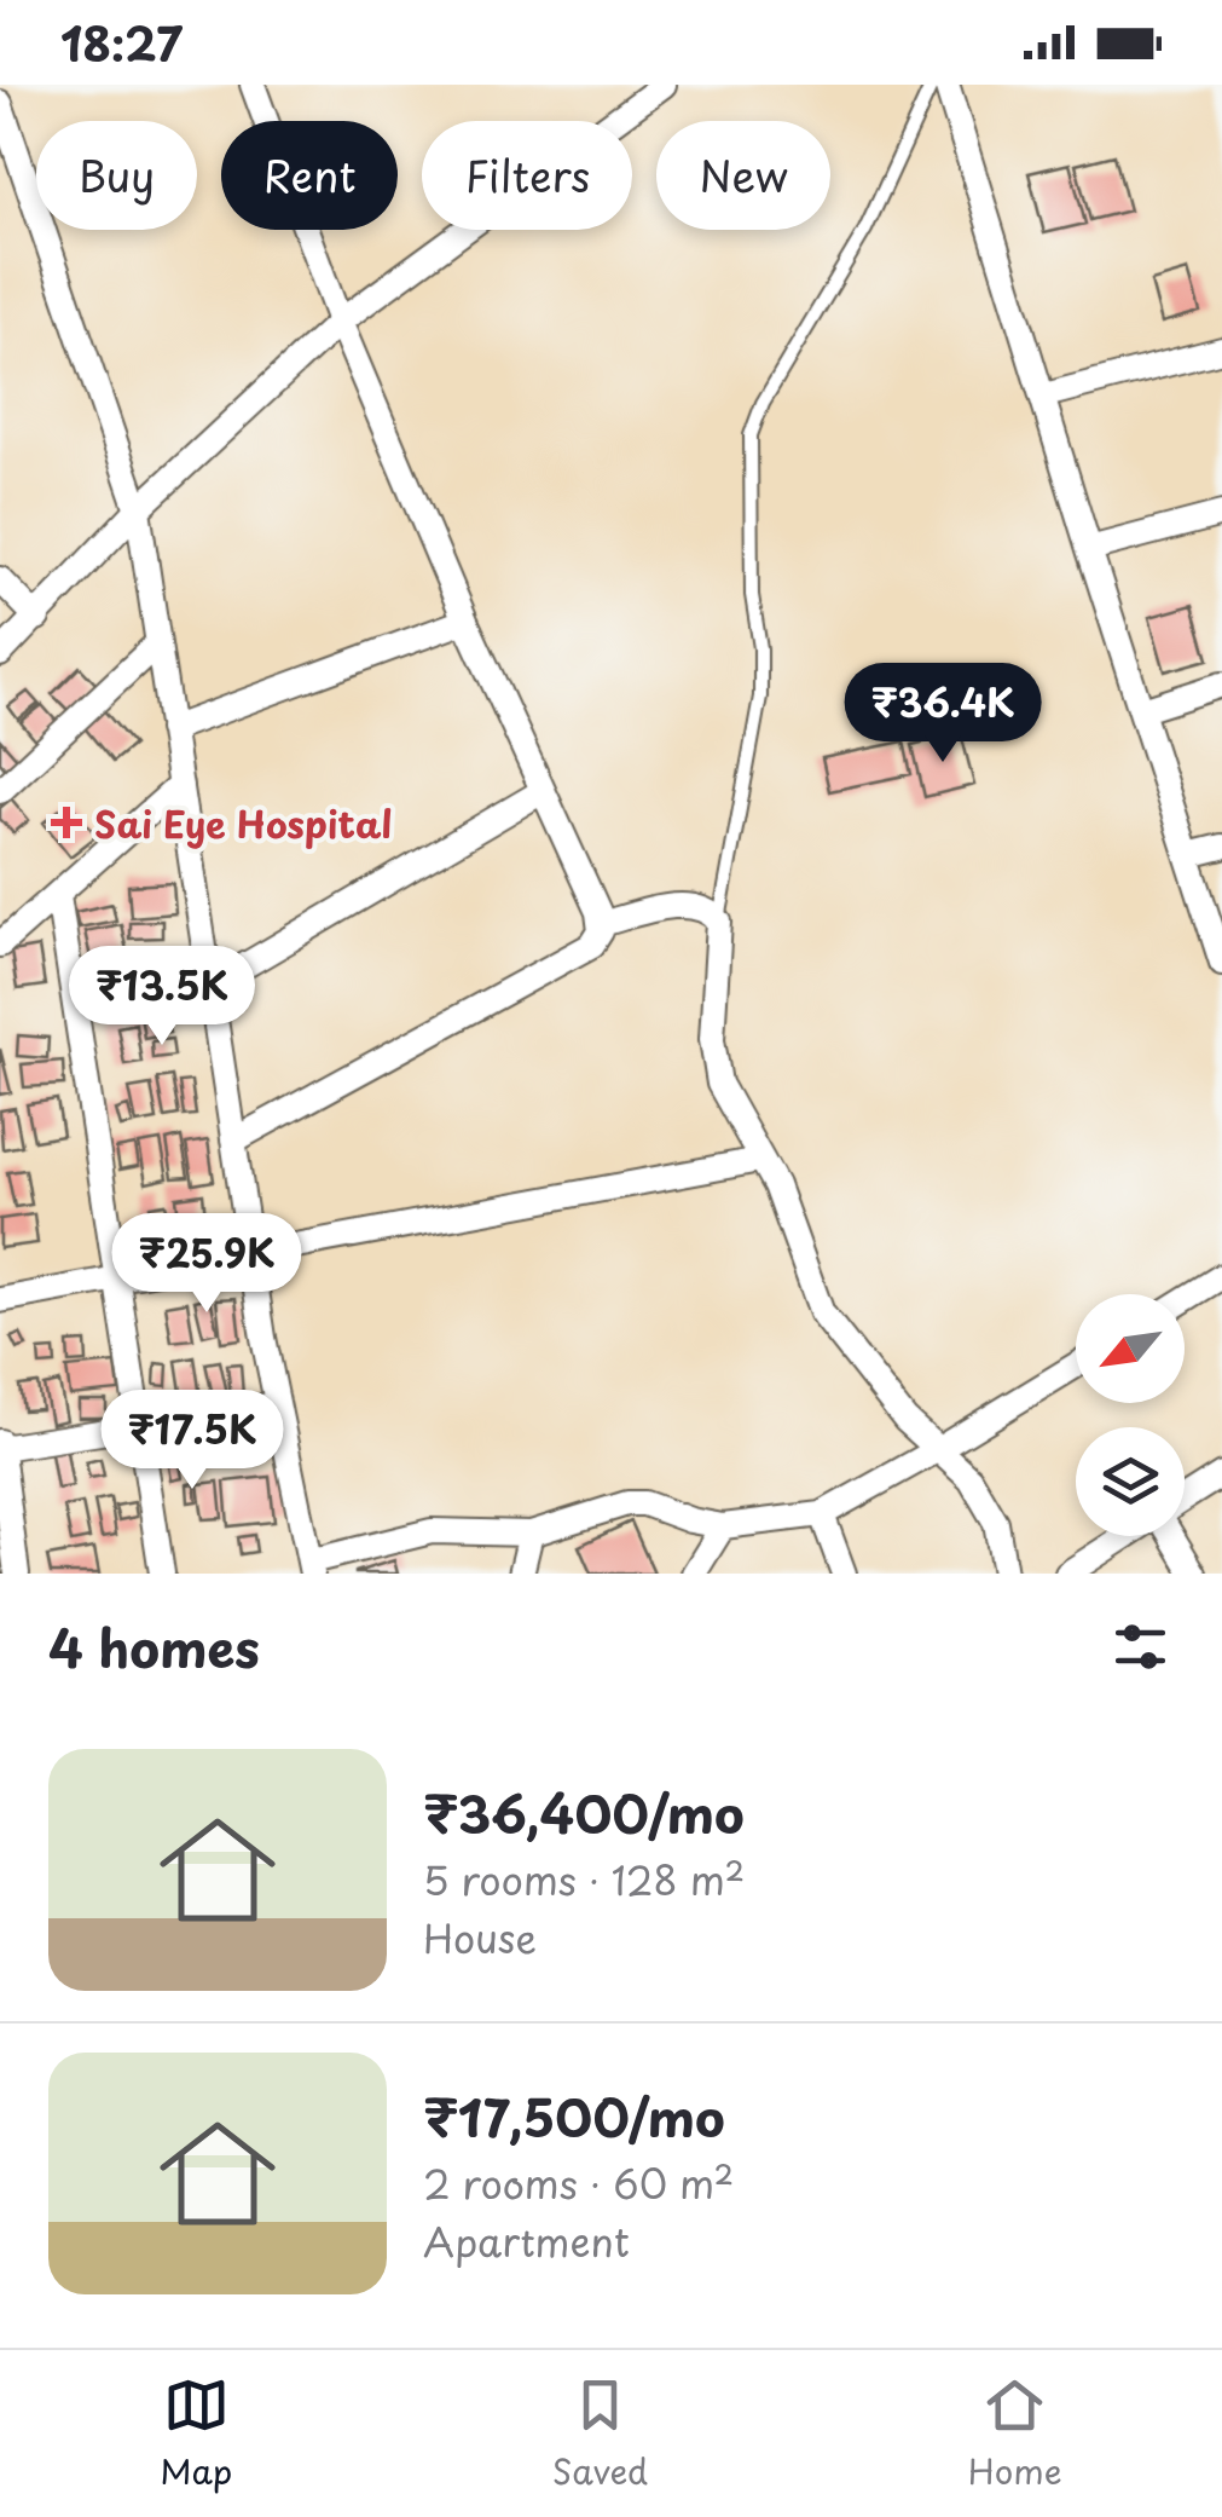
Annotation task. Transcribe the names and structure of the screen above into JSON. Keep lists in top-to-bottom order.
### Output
{
  "places": {
    "health": ["Sai Eye Hospital"]
  },
  "north": "bottom left",
  "page": {
    "status": "18:27",
    "chip": [
      "Buy",
      "Rent",
      "Filters",
      "New"
    ],
    "price": [
      "₹36.4K",
      "₹13.5K",
      "₹25.9K",
      "₹17.5K"
    ],
    "heading": "4 homes",
    "list": [
      {
        "name": "₹36,400/mo",
        "note": "5 rooms · 128 m² · House"
      },
      {
        "name": "₹17,500/mo",
        "note": "2 rooms · 60 m² · Apartment"
      }
    ],
    "tabs": ["Map", "Saved", "Home"]
  }
}
